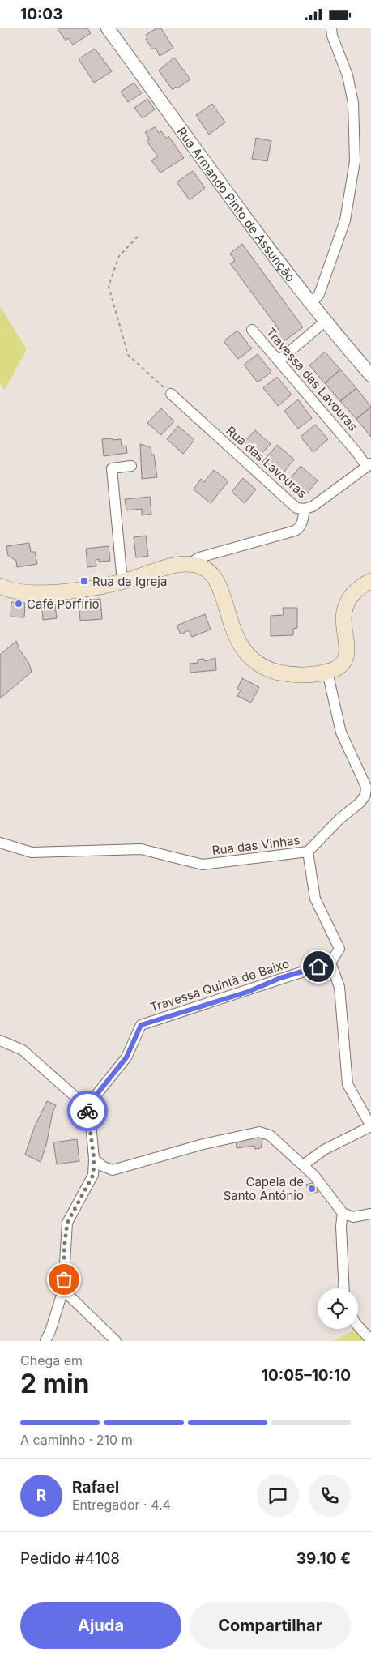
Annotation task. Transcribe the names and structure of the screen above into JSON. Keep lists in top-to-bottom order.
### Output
{
  "streets": {
    "street": [
      "Rua Armando Pinto de Assunção",
      "Travessa das Lavouras",
      "Rua das Lavouras",
      "Rua das Vinhas",
      "Travessa Quintã de Baixo"
    ]
  },
  "crossings": [
    ["Travessa das Lavouras", "Rua das Lavouras"]
  ],
  "places": {
    "transit": ["Rua da Igreja"],
    "other": ["Café Porfirio", "Capela de Santo António"]
  },
  "page": {
    "status": "10:03",
    "heading": ["2 min", "Chega em", "10:05–10:10"],
    "panel": [
      "Rafael",
      "Entregador · 4.4",
      "Pedido #4108",
      "39.10 €"
    ],
    "bar": "A caminho · 210 m",
    "round": "R",
    "buttons": ["Ajuda", "Compartilhar"]
  }
}
